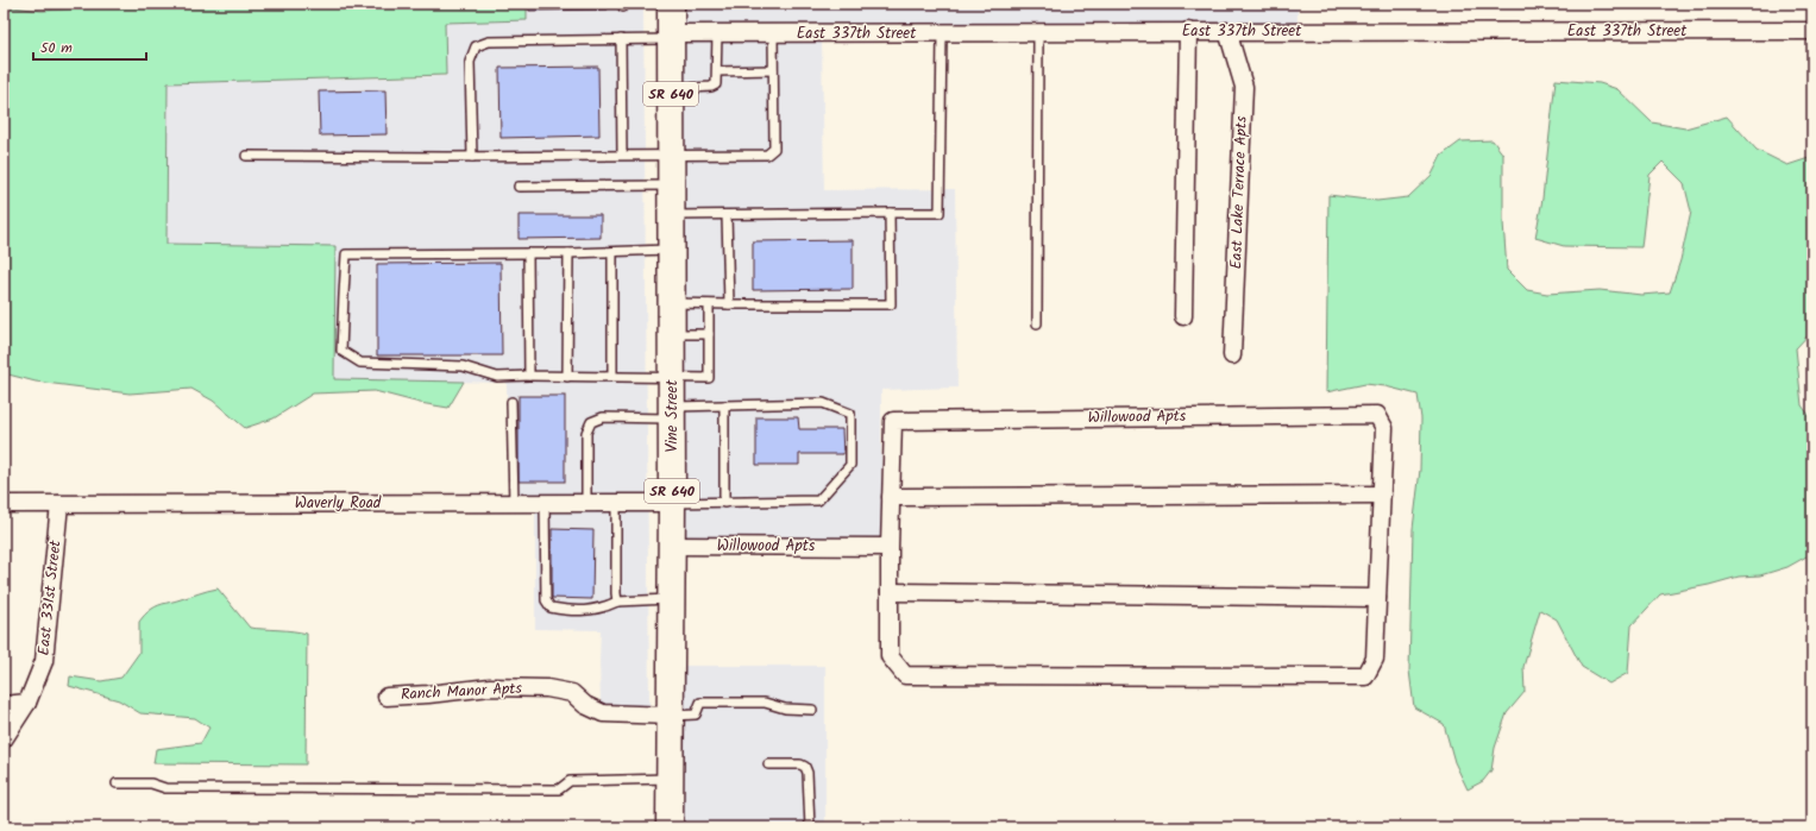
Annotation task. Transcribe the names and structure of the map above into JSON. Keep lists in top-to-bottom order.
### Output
{
  "streets": {
    "main road": ["SR 640", "Vine Street"],
    "street": [
      "East 337th Street",
      "East Lake Terrace Apts",
      "Willowood Apts",
      "Waverly Road",
      "East 331st Street",
      "Ranch Manor Apts"
    ]
  },
  "crossings": [
    ["East 337th Street", "East Lake Terrace Apts"],
    ["East 337th Street", "Vine Street"],
    ["Vine Street", "Willowood Apts"],
    ["Vine Street", "Waverly Road"],
    ["Vine Street", "Ranch Manor Apts"],
    ["Waverly Road", "East 331st Street"]
  ],
  "scale_bar": "50 m"
}
